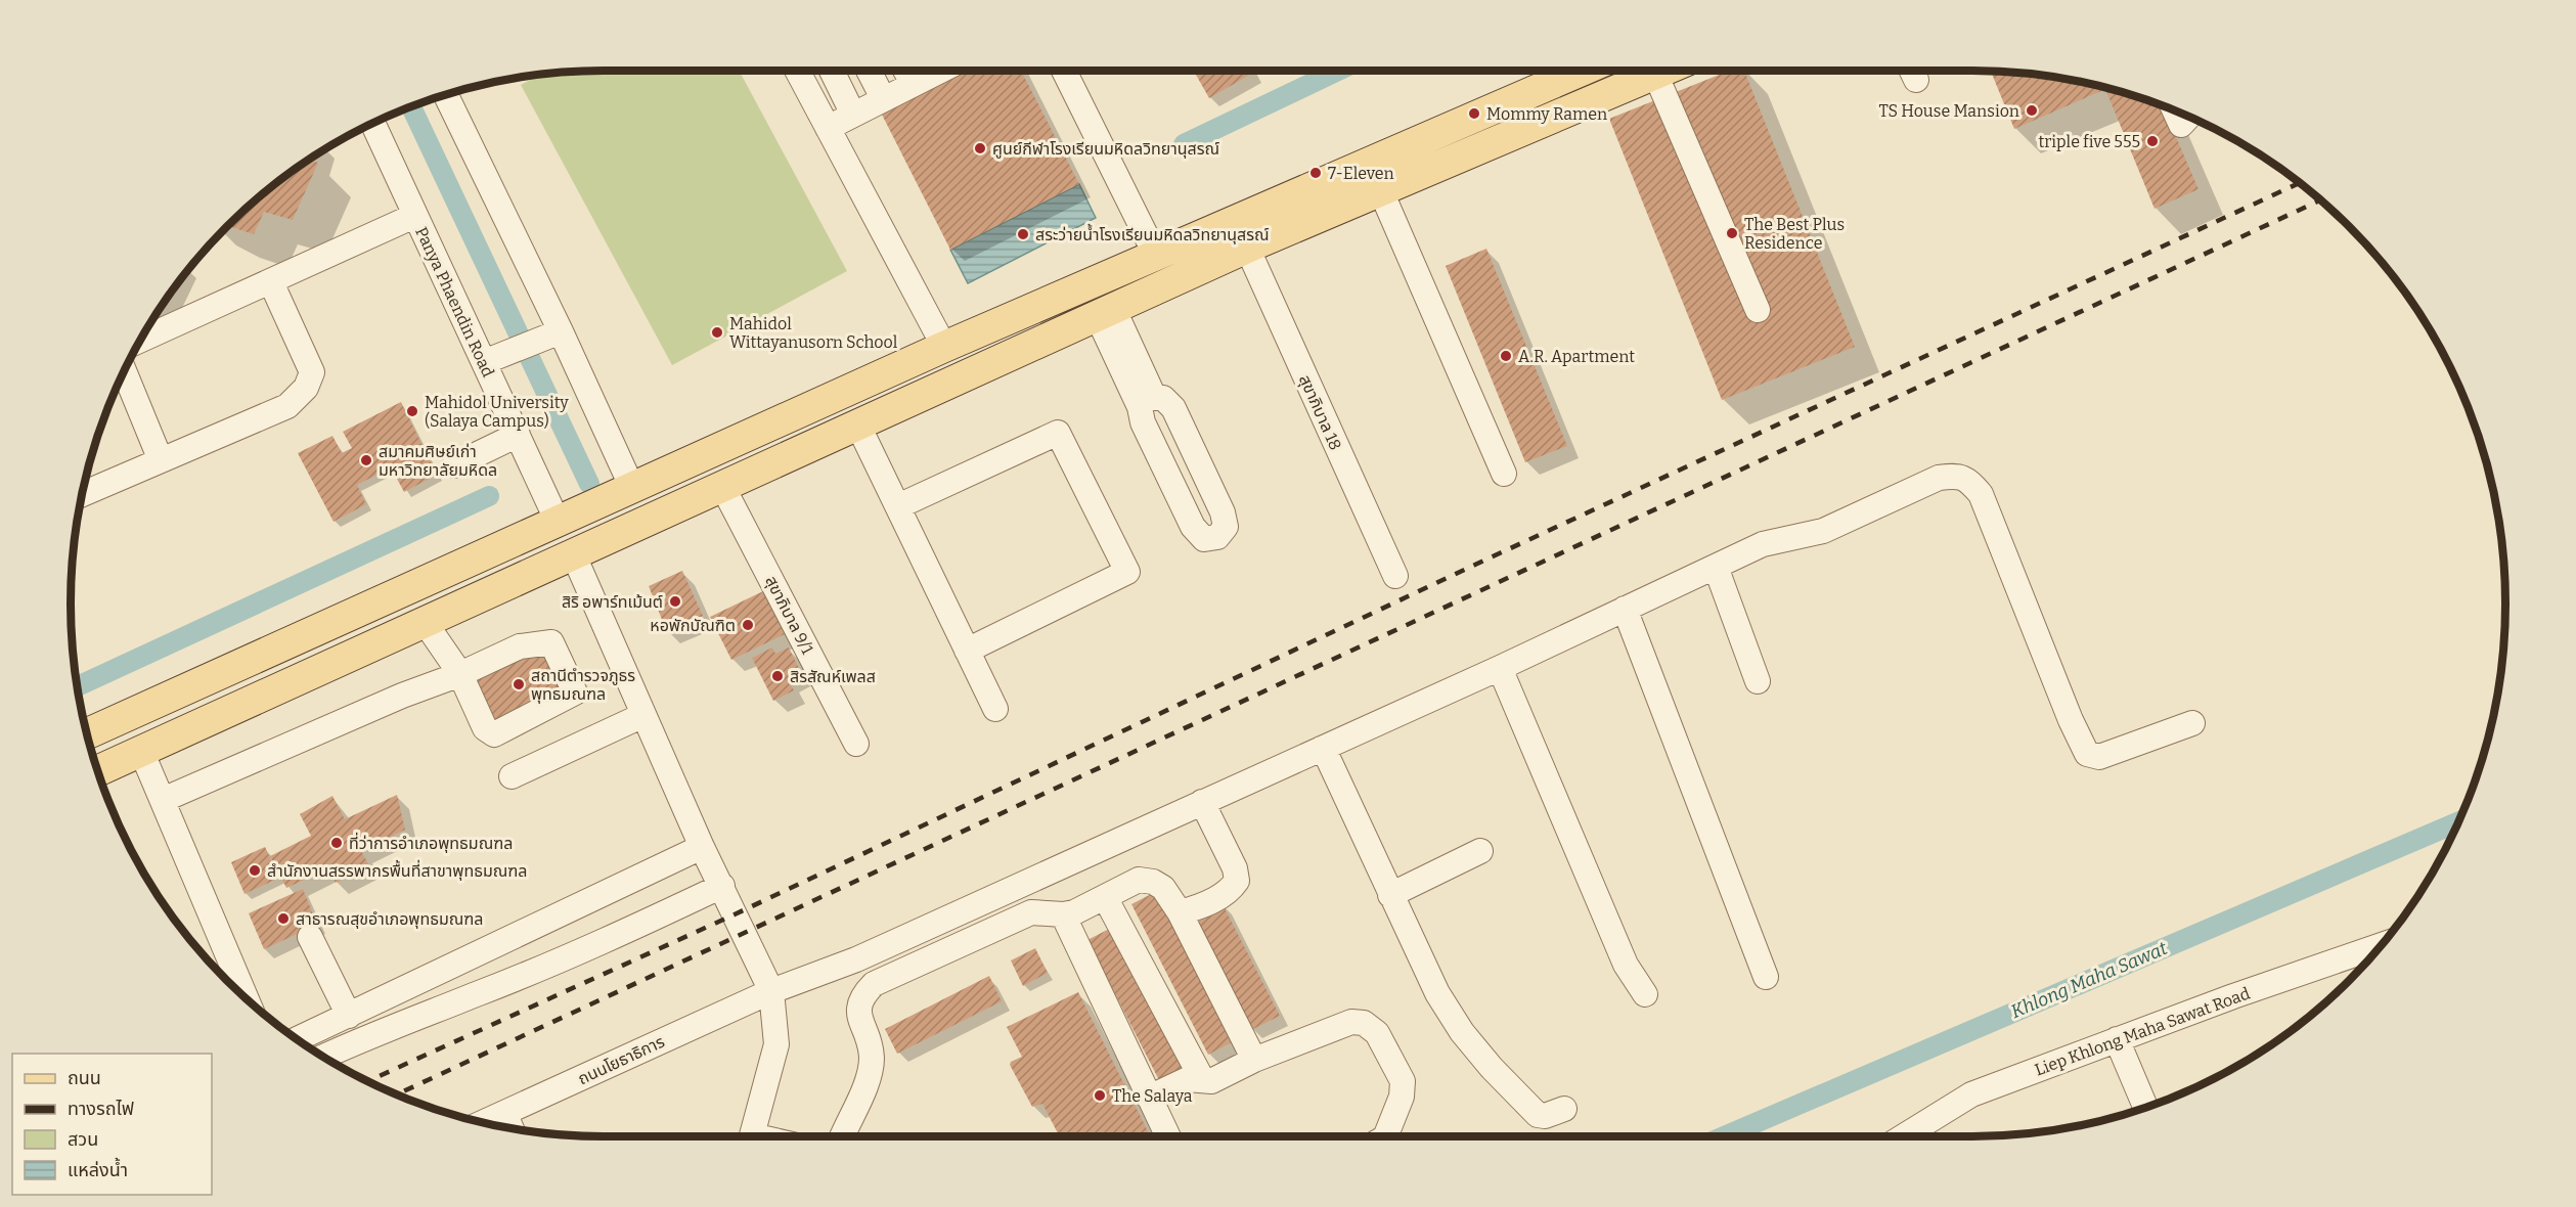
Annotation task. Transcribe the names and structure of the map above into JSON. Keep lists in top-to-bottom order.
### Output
{
  "streets": {
    "street": [
      "Panya Phaendin Road",
      "สุขาภิบาล 18",
      "สุขาภิบาล 9/1",
      "Liep Khlong Maha Sawat Road",
      "ถนนโยธาธิการ"
    ]
  },
  "water": ["Khlong Maha Sawat"],
  "places": [
    "TS House Mansion",
    "Mommy Ramen",
    "triple five 555",
    "ศูนย์กีฬาโรงเรียนมหิดลวิทยานุสรณ์",
    "7-Eleven",
    "The Best Plus Residence",
    "สระว่ายน้ำโรงเรียนมหิดลวิทยานุสรณ์",
    "Mahidol Wittayanusorn School",
    "A.R. Apartment",
    "Mahidol University (Salaya Campus)",
    "สมาคมศิษย์เก่า มหาวิทยาลัยมหิดล",
    "สิริ อพาร์ทเม้นต์",
    "หอพักบัณฑิต",
    "สิรสัณห์เพลส",
    "สถานีตำรวจภูธร พุทธมณฑล",
    "ที่ว่าการอำเภอพุทธมณฑล",
    "สำนักงานสรรพากรพื้นที่สาขาพุทธมณฑล",
    "สาธารณสุขอำเภอพุทธมณฑล",
    "The Salaya"
  ],
  "legend": [
    "ถนน",
    "ทางรถไฟ",
    "สวน",
    "แหล่งน้ำ"
  ]
}
